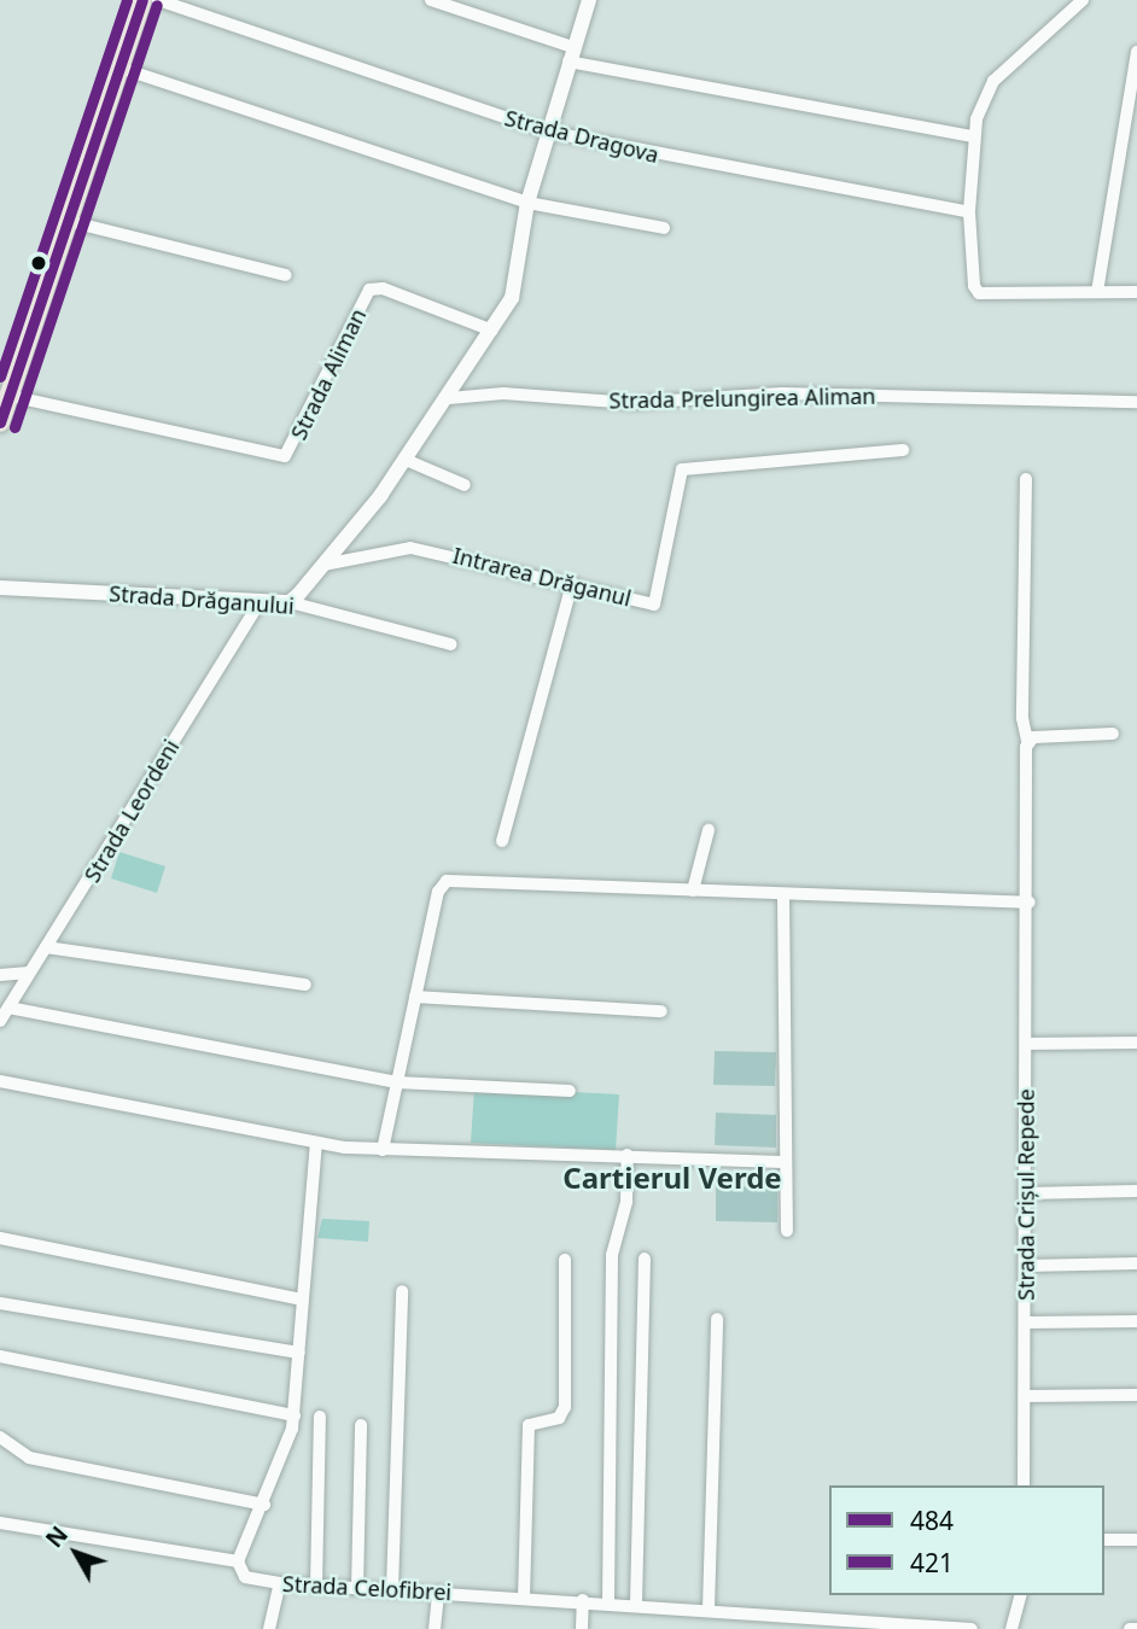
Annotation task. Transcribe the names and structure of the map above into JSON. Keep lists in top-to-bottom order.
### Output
{
  "streets": {
    "street": [
      "Strada Dragova",
      "Strada Aliman",
      "Strada Prelungirea Aliman",
      "Intrarea Drăganul",
      "Strada Drăganului",
      "Strada Leordeni",
      "Strada Crișul Repede",
      "Strada Celofibrei"
    ]
  },
  "crossings": [
    ["Strada Drăganului", "Strada Leordeni"]
  ],
  "districts": ["Cartierul Verde"],
  "lines": ["transit line 484", "transit line 421"],
  "legend": ["484", "421"],
  "north": "top left"
}
